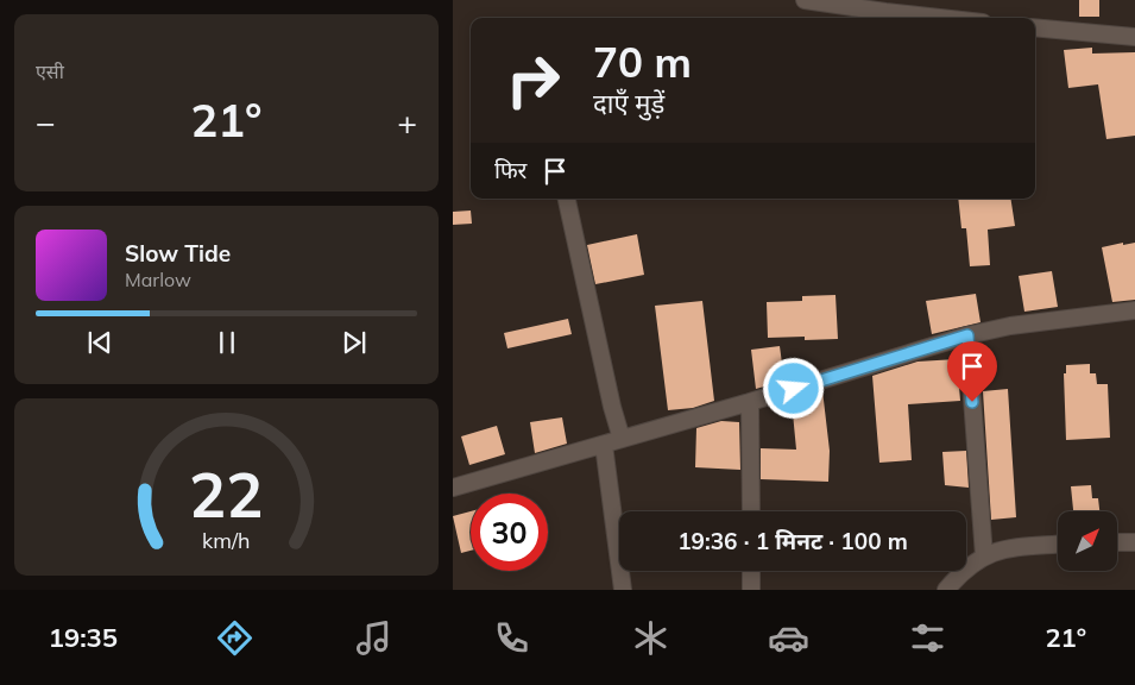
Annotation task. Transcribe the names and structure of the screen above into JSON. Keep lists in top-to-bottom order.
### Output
{
  "north": "top right",
  "page": {
    "tile": "एसी",
    "turn": ["70 m", "दाएँ मुड़ें"],
    "heat": ["−", "21°", "+"],
    "then": "फिर",
    "song": ["Slow Tide", "Marlow"],
    "limit": "30",
    "trip": "19:36 · 1 मिनट · 100 m",
    "tabs": ["19:35", "21°"],
    "gauge": ["22", "km/h"]
  }
}
